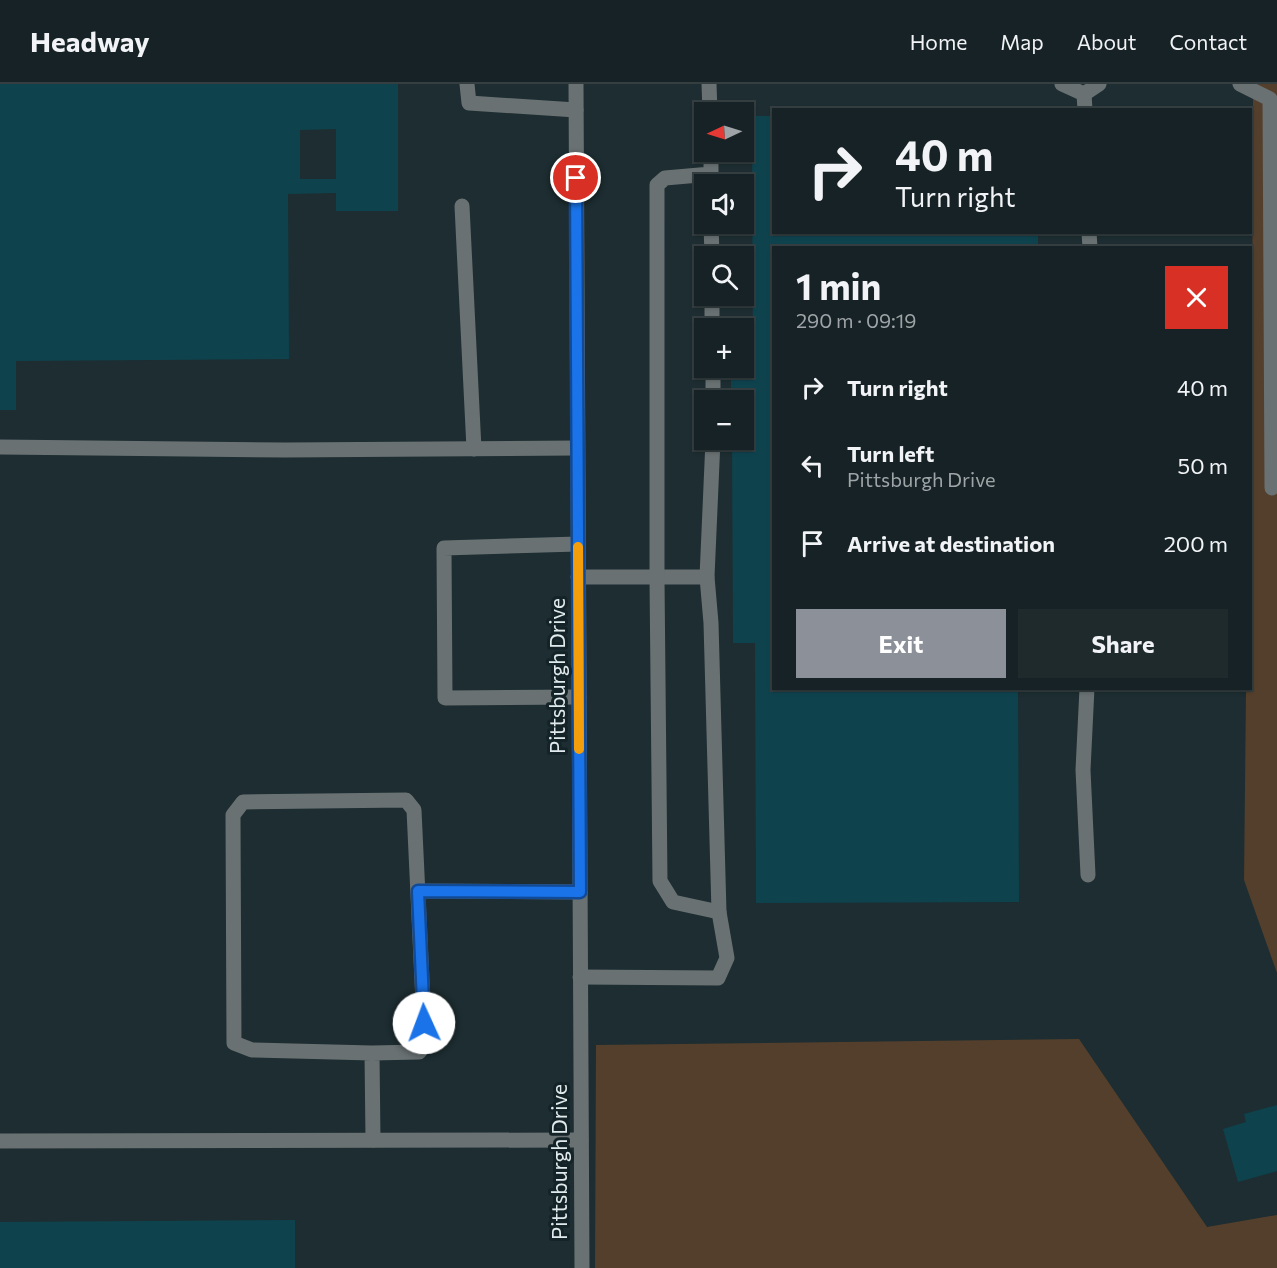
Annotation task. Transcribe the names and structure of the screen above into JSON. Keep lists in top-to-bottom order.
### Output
{
  "streets": {
    "street": ["Pittsburgh Drive"]
  },
  "north": "left",
  "page": {
    "header": "Headway",
    "nav": [
      "Home",
      "Map",
      "About",
      "Contact"
    ],
    "map_buttons": ["+", "−"],
    "turn": ["40 m", "Turn right"],
    "heading": ["1 min", "290 m · 09:19"],
    "list": [
      {
        "name": "Turn right",
        "value": "40 m"
      },
      {
        "name": "Turn left",
        "note": "Pittsburgh Drive",
        "value": "50 m"
      },
      {
        "name": "Arrive at destination",
        "value": "200 m"
      }
    ],
    "buttons": ["Exit", "Share"]
  }
}
